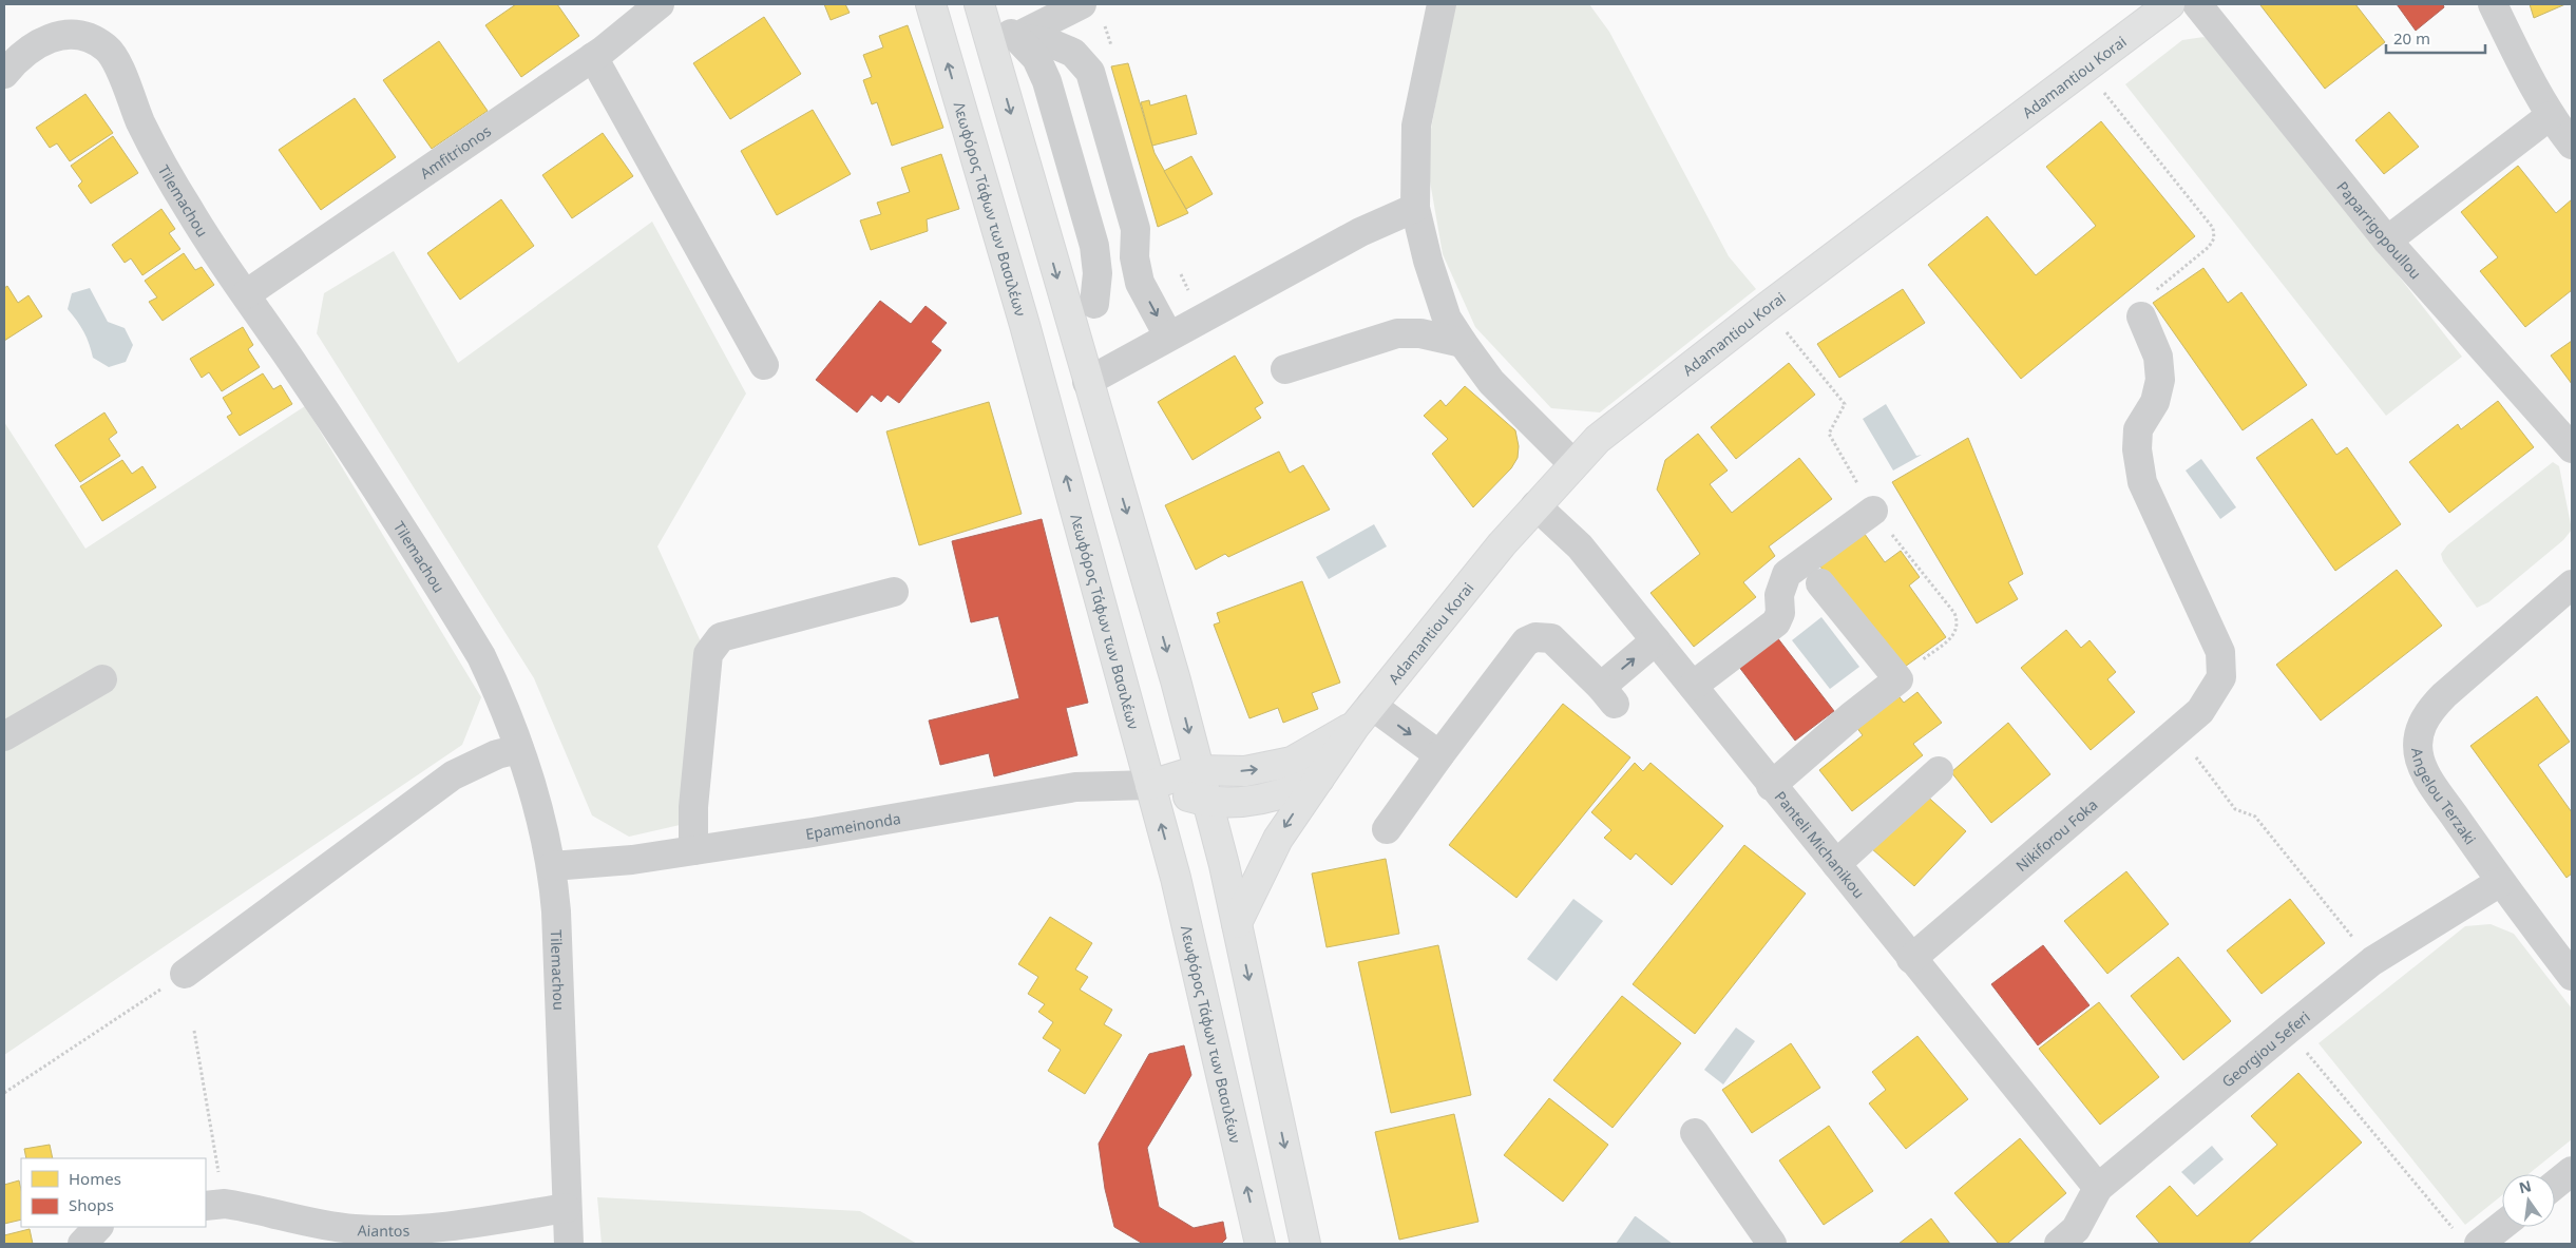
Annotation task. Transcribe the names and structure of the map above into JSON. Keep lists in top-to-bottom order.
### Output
{
  "streets": {
    "main road": ["Adamantiou Korai", "Λεωφόρος Τάφων των Βασιλέων"],
    "street": [
      "Amfitrionos",
      "Tilemachou",
      "Paparrigopoullou",
      "Angelou Terzaki",
      "Epameinonda",
      "Nikiforou Foka",
      "Panteli Michanikou",
      "Georgiou Seferi",
      "Aiantos"
    ]
  },
  "crossings": [
    ["Adamantiou Korai", "Λεωφόρος Τάφων των Βασιλέων"],
    ["Adamantiou Korai", "Epameinonda"],
    ["Adamantiou Korai", "Panteli Michanikou"],
    ["Amfitrionos", "Tilemachou"],
    ["Tilemachou", "Epameinonda"],
    ["Tilemachou", "Aiantos"],
    ["Λεωφόρος Τάφων των Βασιλέων", "Epameinonda"],
    ["Angelou Terzaki", "Georgiou Seferi"],
    ["Nikiforou Foka", "Panteli Michanikou"],
    ["Panteli Michanikou", "Georgiou Seferi"]
  ],
  "legend": ["Homes", "Shops"],
  "scale_bar": "20 m",
  "north": "top"
}
